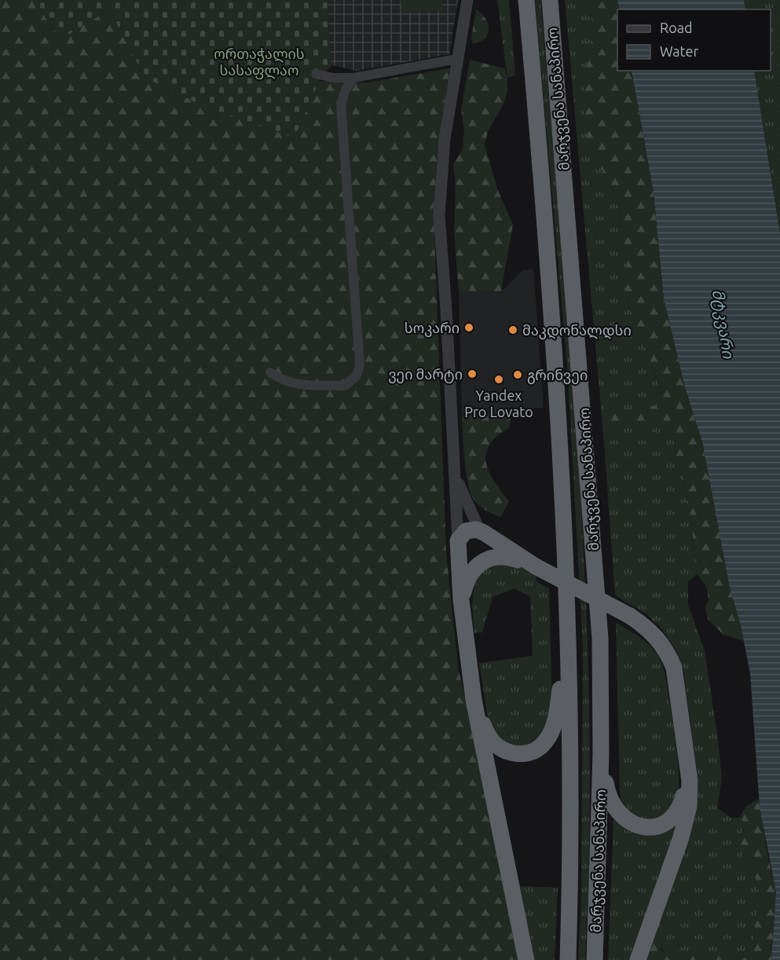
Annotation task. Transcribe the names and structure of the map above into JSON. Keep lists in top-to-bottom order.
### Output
{
  "streets": {
    "highway": ["მარჯვენა სანაპირო"]
  },
  "water": ["მტკვარი"],
  "parks": ["ორთაჭალის სასაფლაო"],
  "places": [
    "სოკარი",
    "მაკდონალდსი",
    "ვეი მარტი",
    "გრინვეი",
    "Yandex Pro Lovato"
  ],
  "legend": ["Road", "Water"]
}
